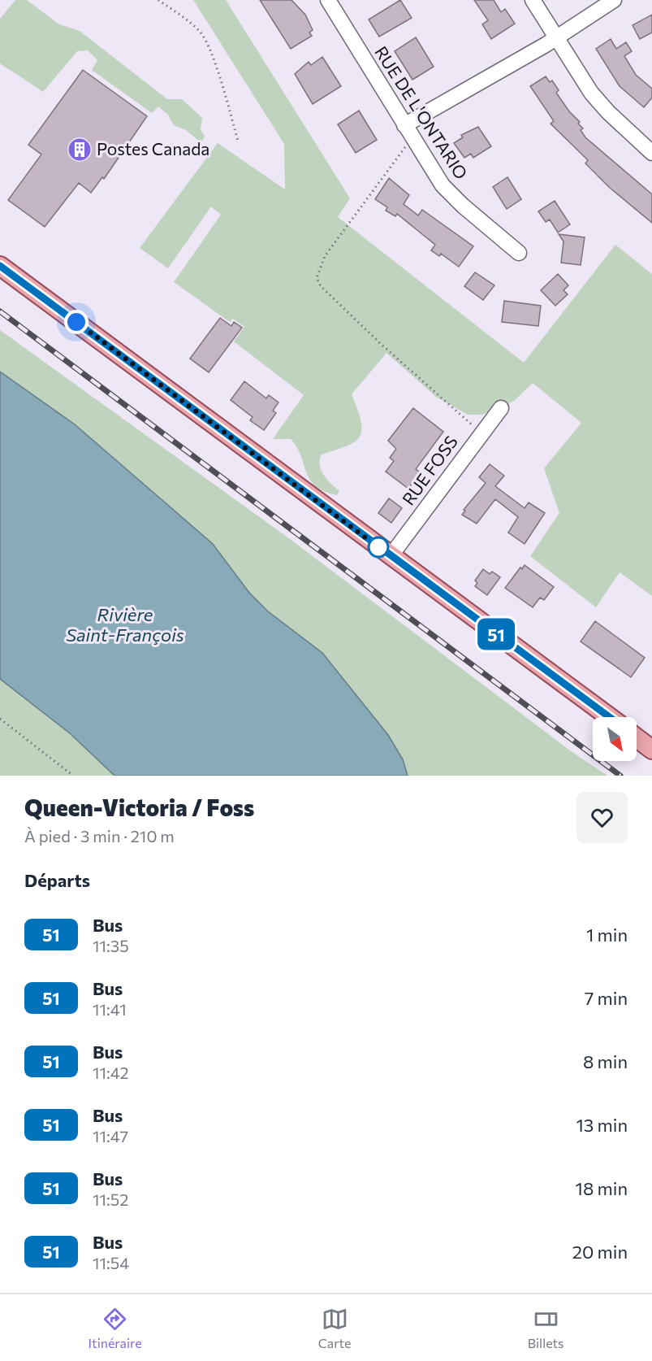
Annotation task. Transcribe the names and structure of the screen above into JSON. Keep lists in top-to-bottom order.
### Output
{
  "streets": {
    "street": ["RUE DE L'ONTARIO", "RUE FOSS"]
  },
  "water": ["Rivière Saint-François"],
  "places": {
    "building": ["Postes Canada"]
  },
  "lines": ["bus line 51"],
  "north": "bottom right",
  "page": {
    "on_map": "51",
    "heading": [
      ["Queen-Victoria / Foss", "À pied · 3 min · 210 m"],
      "Départs"
    ],
    "list": [
      {
        "mark": "51",
        "name": "Bus",
        "note": "11:35",
        "value": "1 min"
      },
      {
        "mark": "51",
        "name": "Bus",
        "note": "11:41",
        "value": "7 min"
      },
      {
        "mark": "51",
        "name": "Bus",
        "note": "11:42",
        "value": "8 min"
      },
      {
        "mark": "51",
        "name": "Bus",
        "note": "11:47",
        "value": "13 min"
      },
      {
        "mark": "51",
        "name": "Bus",
        "note": "11:52",
        "value": "18 min"
      },
      {
        "mark": "51",
        "name": "Bus",
        "note": "11:54",
        "value": "20 min"
      }
    ],
    "tabs": ["Itinéraire", "Carte", "Billets"]
  }
}
